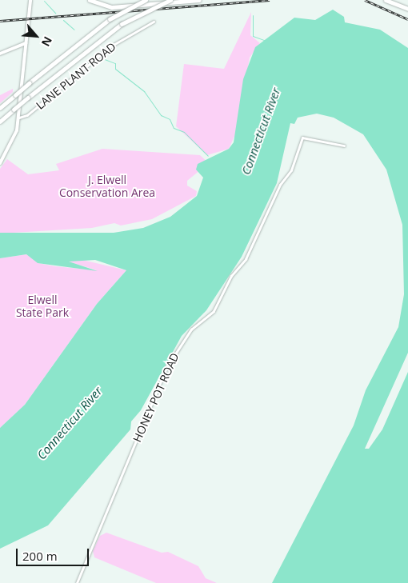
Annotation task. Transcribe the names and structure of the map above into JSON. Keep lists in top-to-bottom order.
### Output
{
  "streets": {
    "street": ["LANE PLANT ROAD", "HONEY POT ROAD"]
  },
  "water": ["Connecticut River"],
  "parks": ["J. Elwell Conservation Area", "Elwell State Park"],
  "scale_bar": "200 m",
  "north": "bottom right"
}
